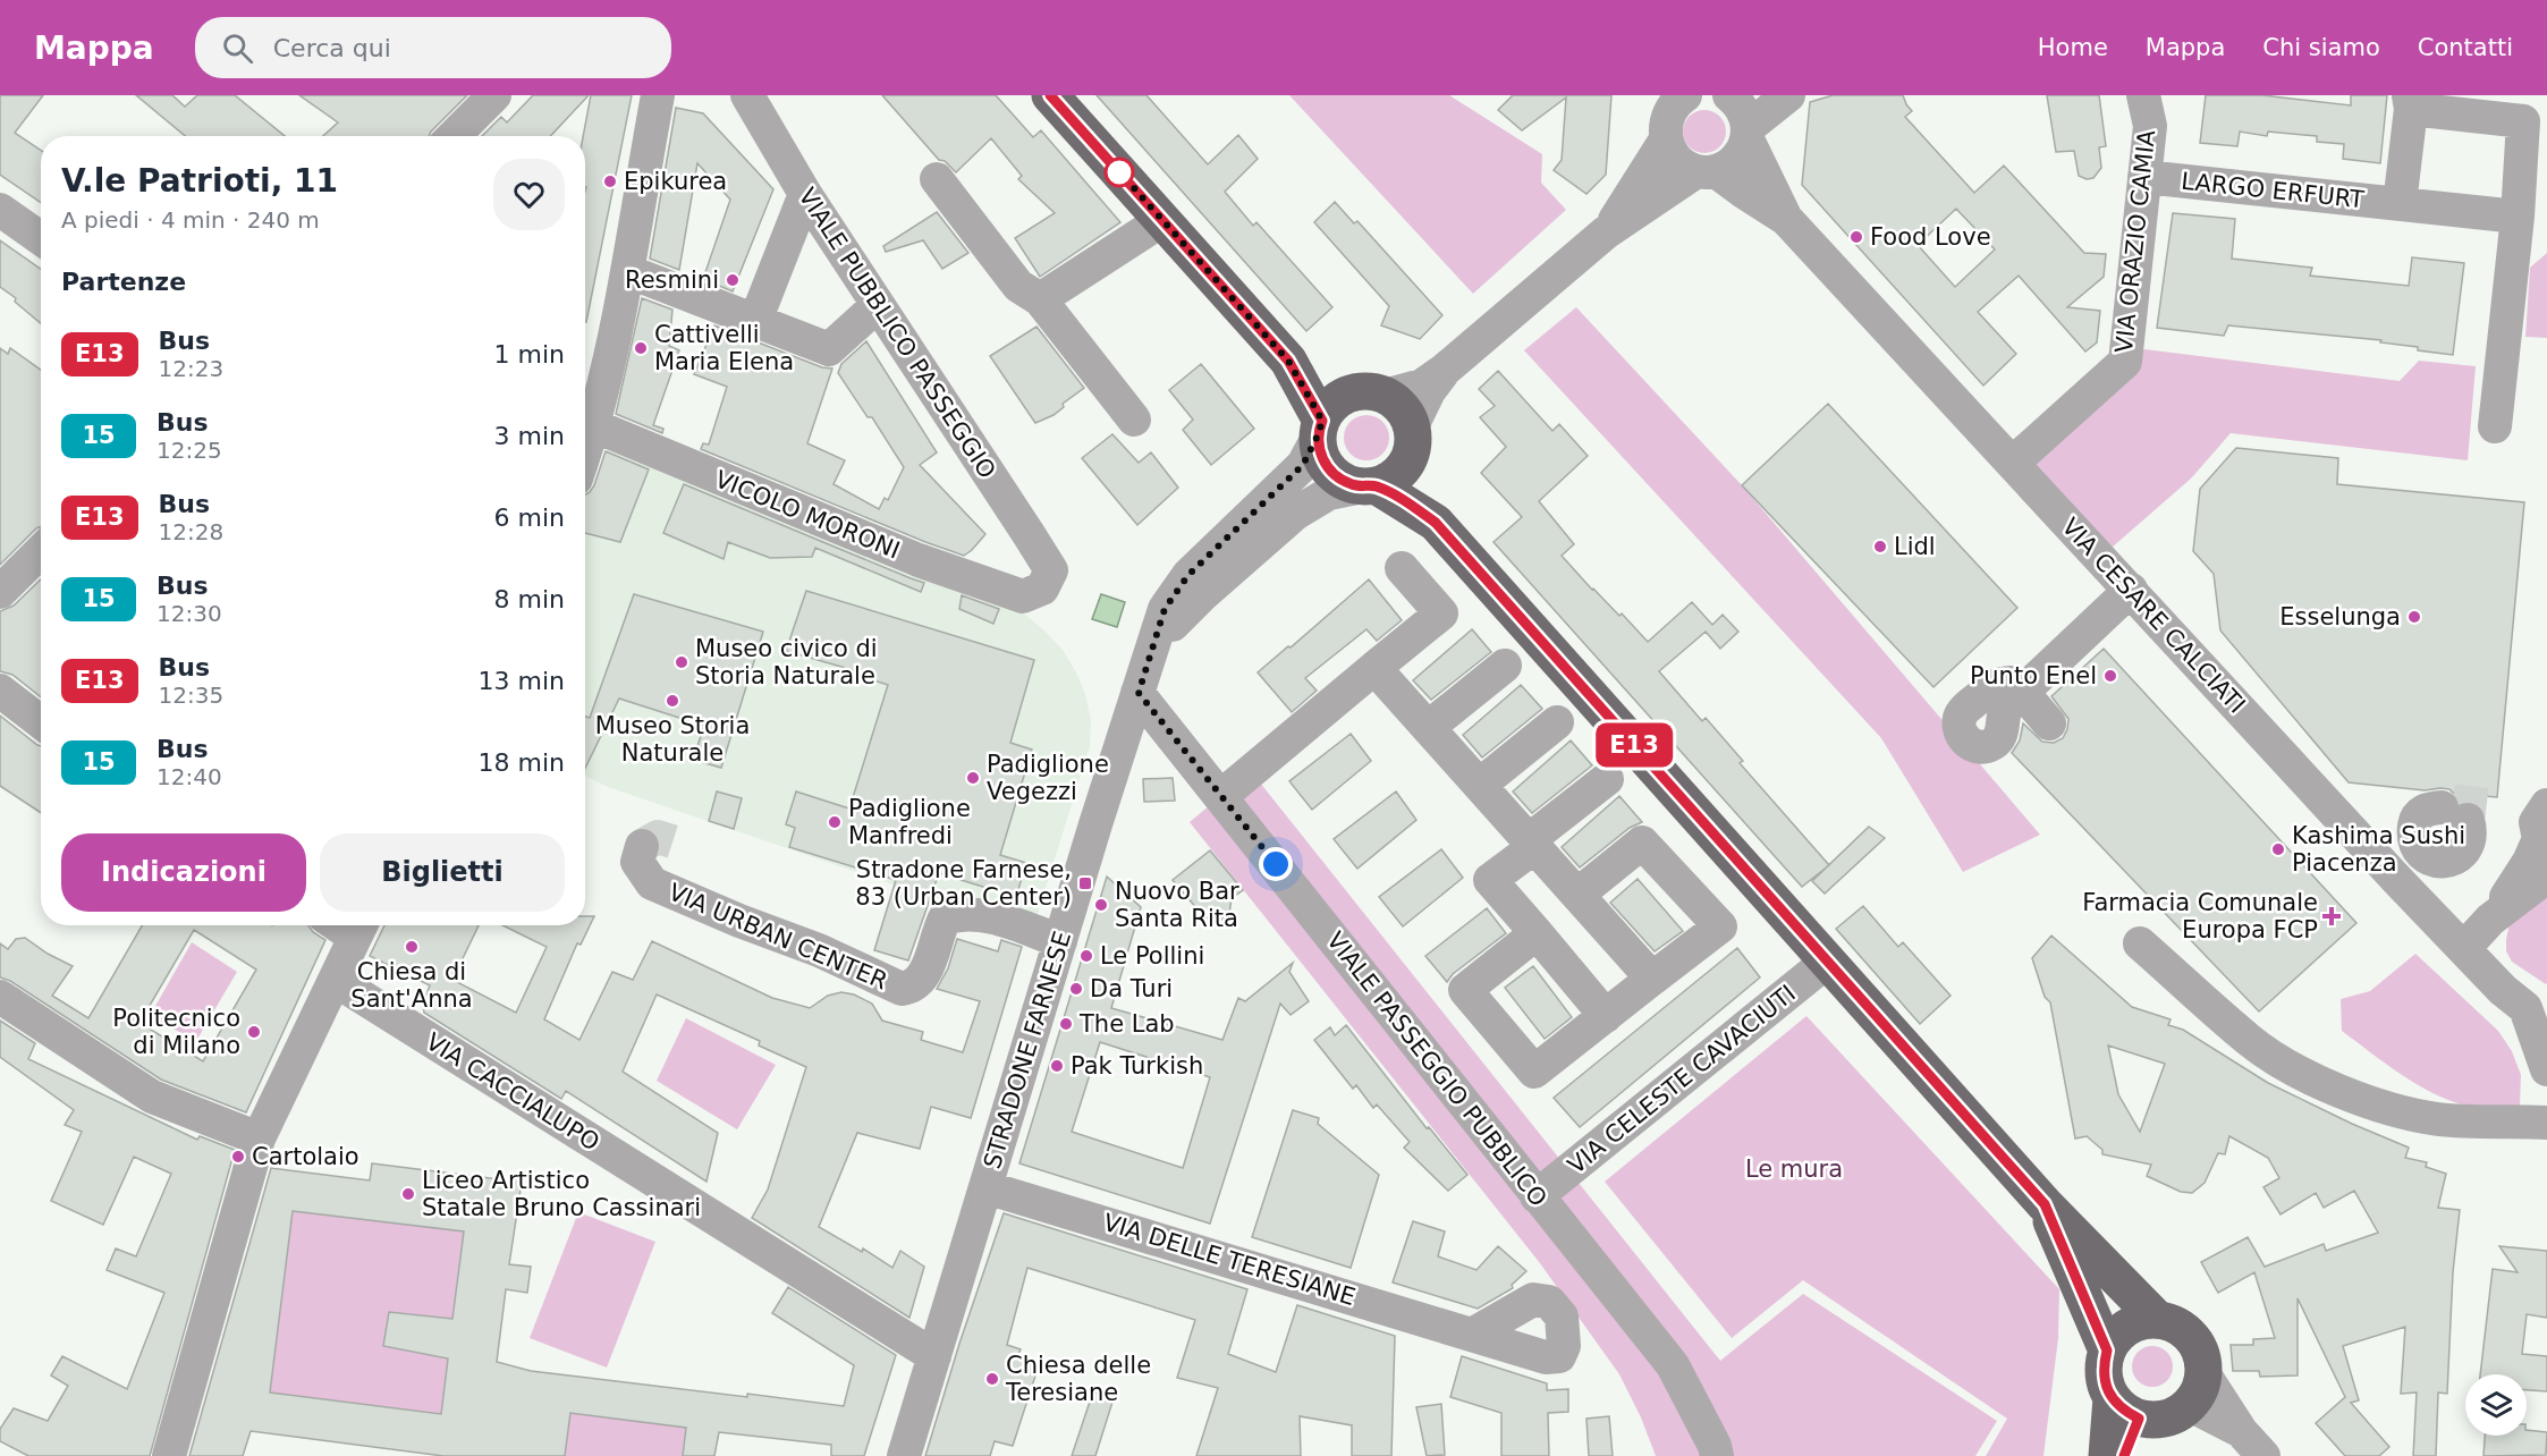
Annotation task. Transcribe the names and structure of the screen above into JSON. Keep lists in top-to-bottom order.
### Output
{
  "streets": {
    "street": [
      "LARGO ERFURT",
      "VIA ORAZIO CAMIA",
      "VIALE PUBBLICO PASSEGGIO",
      "VICOLO MORONI",
      "VIA CESARE CALCIATI",
      "VIA URBAN CENTER",
      "STRADONE FARNESE",
      "VIALE PASSEGGIO PUBBLICO",
      "VIA CELESTE CAVACIUTI",
      "VIA CACCIALUPO",
      "VIA DELLE TERESIANE"
    ]
  },
  "crossings": [
    ["LARGO ERFURT", "VIA ORAZIO CAMIA"],
    ["VIA ORAZIO CAMIA", "VIA CESARE CALCIATI"],
    ["VIALE PUBBLICO PASSEGGIO", "VICOLO MORONI"],
    ["VIA URBAN CENTER", "STRADONE FARNESE"],
    ["STRADONE FARNESE", "VIALE PASSEGGIO PUBBLICO"],
    ["STRADONE FARNESE", "VIA CACCIALUPO"],
    ["STRADONE FARNESE", "VIA DELLE TERESIANE"],
    ["VIALE PASSEGGIO PUBBLICO", "VIA CELESTE CAVACIUTI"]
  ],
  "parks": ["Le mura"],
  "places": {
    "other": [
      "Epikurea",
      "Food Love",
      "Resmini",
      "Cattivelli Maria Elena",
      "Lidl",
      "Esselunga",
      "Museo civico di Storia Naturale",
      "Punto Enel",
      "Museo Storia Naturale",
      "Padiglione Vegezzi",
      "Padiglione Manfredi",
      "Kashima Sushi Piacenza",
      "Nuovo Bar Santa Rita",
      "Chiesa di Sant'Anna",
      "Le Pollini",
      "Da Turi",
      "The Lab",
      "Politecnico di Milano",
      "Pak Turkish",
      "Cartolaio",
      "Liceo Artistico Statale Bruno Cassinari",
      "Chiesa delle Teresiane"
    ],
    "transit": ["Stradone Farnese, 83 (Urban Center)"],
    "health": ["Farmacia Comunale Europa FCP"]
  },
  "lines": ["bus line E13"],
  "page": {
    "header": "Mappa",
    "search": "Cerca qui",
    "nav": [
      "Home",
      "Mappa",
      "Chi siamo",
      "Contatti"
    ],
    "on_map": "E13",
    "heading": [
      ["V.le Patrioti, 11", "A piedi · 4 min · 240 m"],
      "Partenze"
    ],
    "list": [
      {
        "mark": "E13",
        "name": "Bus",
        "note": "12:23",
        "value": "1 min"
      },
      {
        "mark": "15",
        "name": "Bus",
        "note": "12:25",
        "value": "3 min"
      },
      {
        "mark": "E13",
        "name": "Bus",
        "note": "12:28",
        "value": "6 min"
      },
      {
        "mark": "15",
        "name": "Bus",
        "note": "12:30",
        "value": "8 min"
      },
      {
        "mark": "E13",
        "name": "Bus",
        "note": "12:35",
        "value": "13 min"
      },
      {
        "mark": "15",
        "name": "Bus",
        "note": "12:40",
        "value": "18 min"
      }
    ],
    "buttons": ["Indicazioni", "Biglietti"]
  }
}
